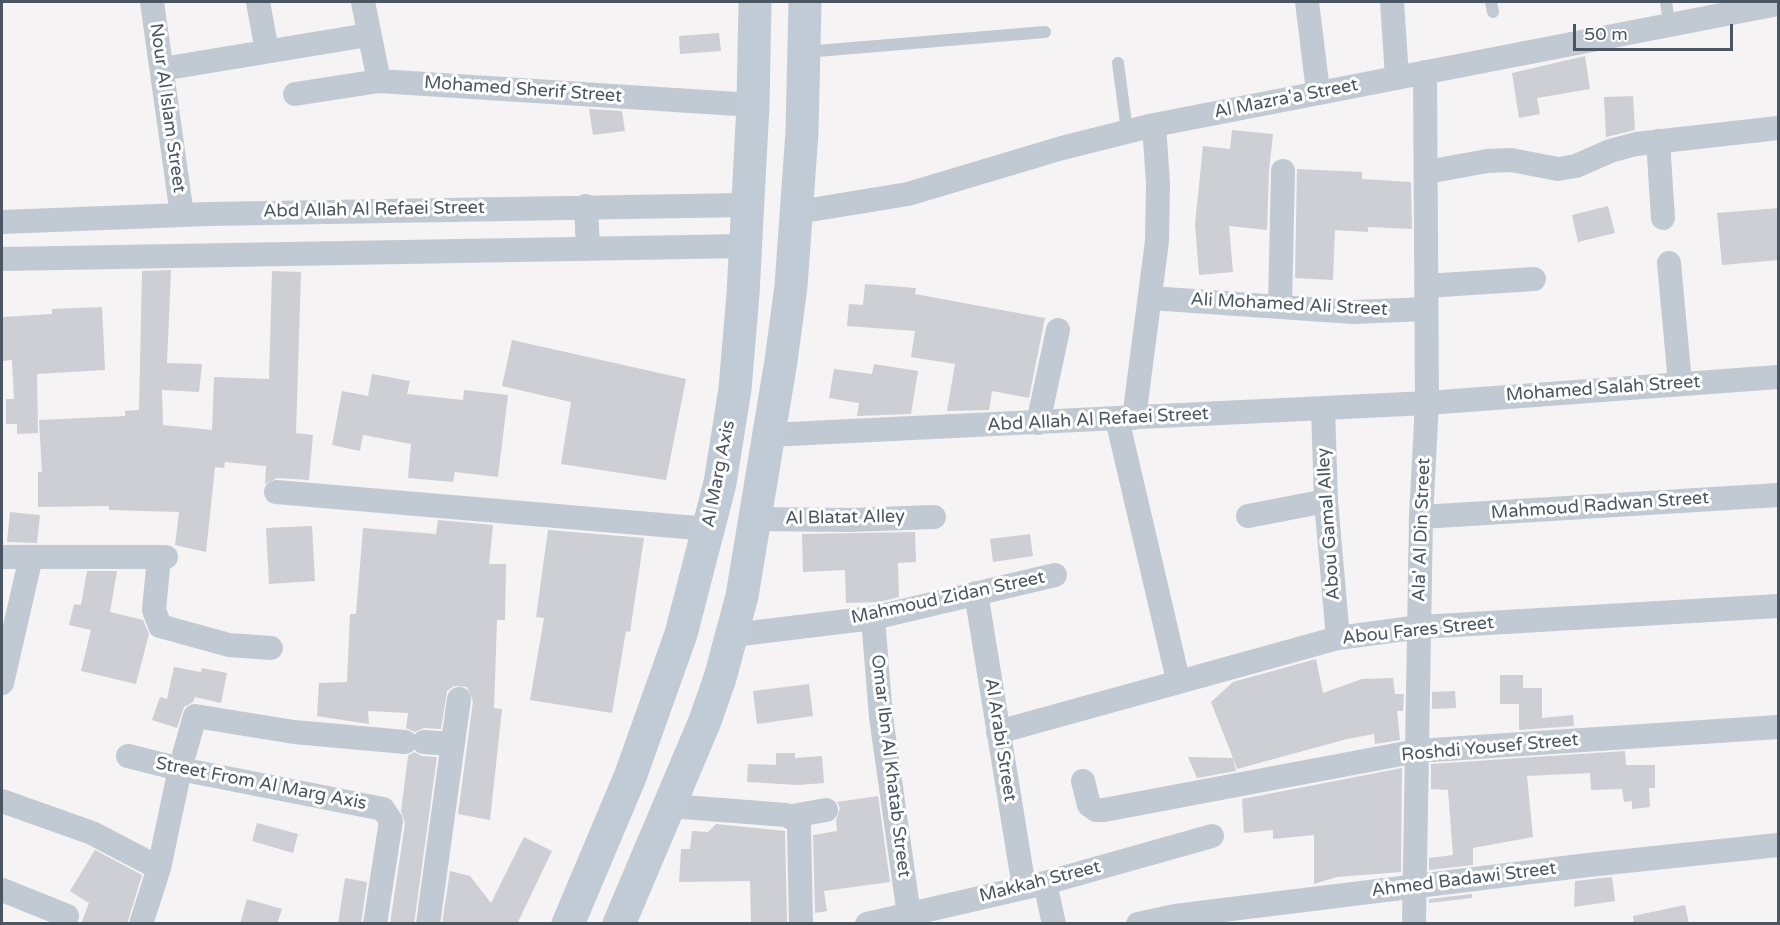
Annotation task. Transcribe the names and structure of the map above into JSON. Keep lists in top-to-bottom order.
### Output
{
  "streets": {
    "main road": ["Al Marg Axis"],
    "street": [
      "Mohamed Sherif Street",
      "Al Mazra'a Street",
      "Nour Al Islam Street",
      "Abd Allah Al Refaei Street",
      "Ali Mohamed Ali Street",
      "Mohamed Salah Street",
      "Mahmoud Radwan Street",
      "Al Blatat Alley",
      "Abou Gamal Alley",
      "Ala' Al Din Street",
      "Mahmoud Zidan Street",
      "Abou Fares Street",
      "Al Arabi Street",
      "Roshdi Yousef Street",
      "Omar Ibn Al Khatab Street",
      "Street From Al Marg Axis",
      "Ahmed Badawi Street",
      "Makkah Street"
    ]
  },
  "crossings": [
    ["Mohamed Sherif Street", "Al Marg Axis"],
    ["Al Mazra'a Street", "Ala' Al Din Street"],
    ["Nour Al Islam Street", "Abd Allah Al Refaei Street"],
    ["Abd Allah Al Refaei Street", "Mohamed Salah Street"],
    ["Abd Allah Al Refaei Street", "Al Marg Axis"],
    ["Abd Allah Al Refaei Street", "Abou Gamal Alley"],
    ["Abd Allah Al Refaei Street", "Ala' Al Din Street"],
    ["Ali Mohamed Ali Street", "Ala' Al Din Street"],
    ["Mohamed Salah Street", "Ala' Al Din Street"],
    ["Mahmoud Radwan Street", "Ala' Al Din Street"],
    ["Abou Gamal Alley", "Abou Fares Street"],
    ["Ala' Al Din Street", "Abou Fares Street"],
    ["Ala' Al Din Street", "Roshdi Yousef Street"],
    ["Ala' Al Din Street", "Ahmed Badawi Street"],
    ["Mahmoud Zidan Street", "Al Arabi Street"],
    ["Mahmoud Zidan Street", "Omar Ibn Al Khatab Street"],
    ["Abou Fares Street", "Al Arabi Street"],
    ["Al Arabi Street", "Makkah Street"],
    ["Omar Ibn Al Khatab Street", "Makkah Street"]
  ],
  "scale_bar": "50 m"
}
